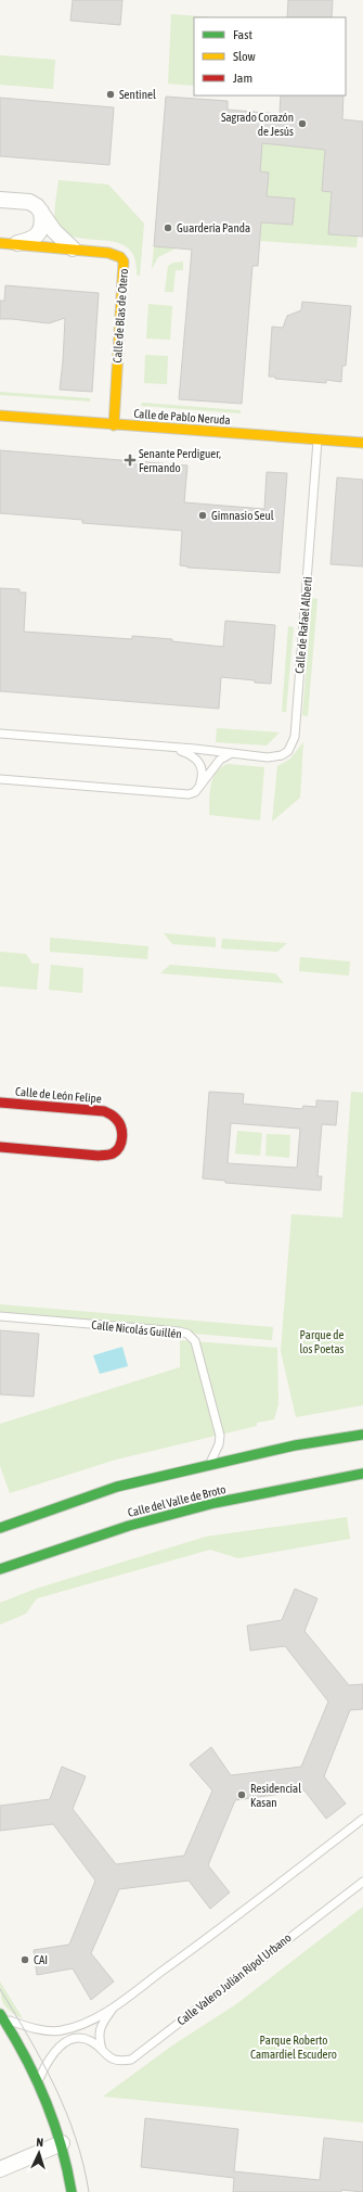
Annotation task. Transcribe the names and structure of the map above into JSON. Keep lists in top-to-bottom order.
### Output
{
  "streets": {
    "main road": [
      "Calle de Blas de Otero",
      "Calle de Pablo Neruda",
      "Calle de León Felipe",
      "Calle del Valle de Broto"
    ],
    "lane": ["Calle de Rafael Alberti", "Calle Nicolás Guillén", "Calle Valero Julián Ripol Urbano"]
  },
  "crossings": [
    ["Calle de Blas de Otero", "Calle de Pablo Neruda"],
    ["Calle de Pablo Neruda", "Calle de Rafael Alberti"]
  ],
  "parks": ["Parque de los Poetas", "Parque Roberto Camardiel Escudero"],
  "places": {
    "other": [
      "Sentinel",
      "Sagrado Corazón de Jesús",
      "Guardería Panda",
      "Gimnasio Seul",
      "Residencial Kasan",
      "CAI"
    ],
    "health": ["Senante Perdiguer, Fernando"]
  },
  "legend": ["Fast", "Slow", "Jam"],
  "north": "top"
}
